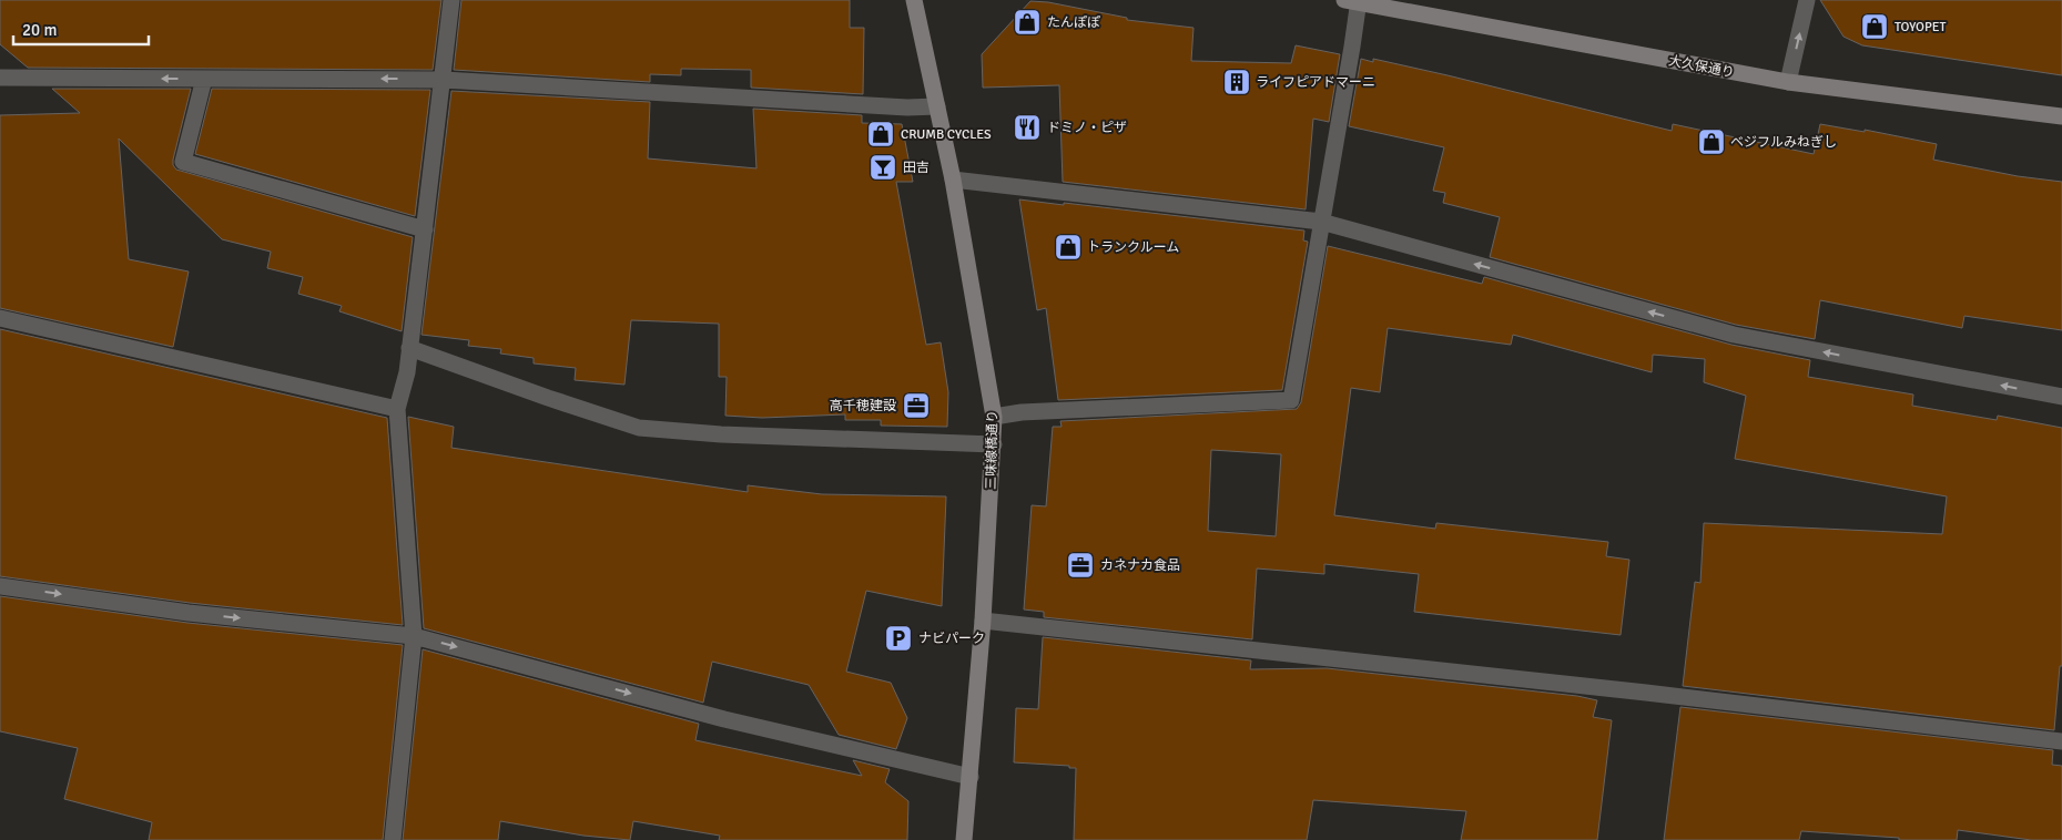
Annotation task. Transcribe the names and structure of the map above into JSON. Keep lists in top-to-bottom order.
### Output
{
  "streets": {
    "street": ["大久保通り", "三味線橋通り"]
  },
  "places": {
    "shop": [
      "たんぽぽ",
      "TOYOPET",
      "CRUMB CYCLES",
      "ベジフルみねぎし",
      "トランクルーム"
    ],
    "building": ["ライフピアドマーニ"],
    "restaurant": ["ドミノ・ピザ"],
    "bar": ["田吉"],
    "office": ["高千穂建設", "カネナカ食品"],
    "parking": ["ナビパーク"]
  },
  "scale_bar": "20 m"
}
